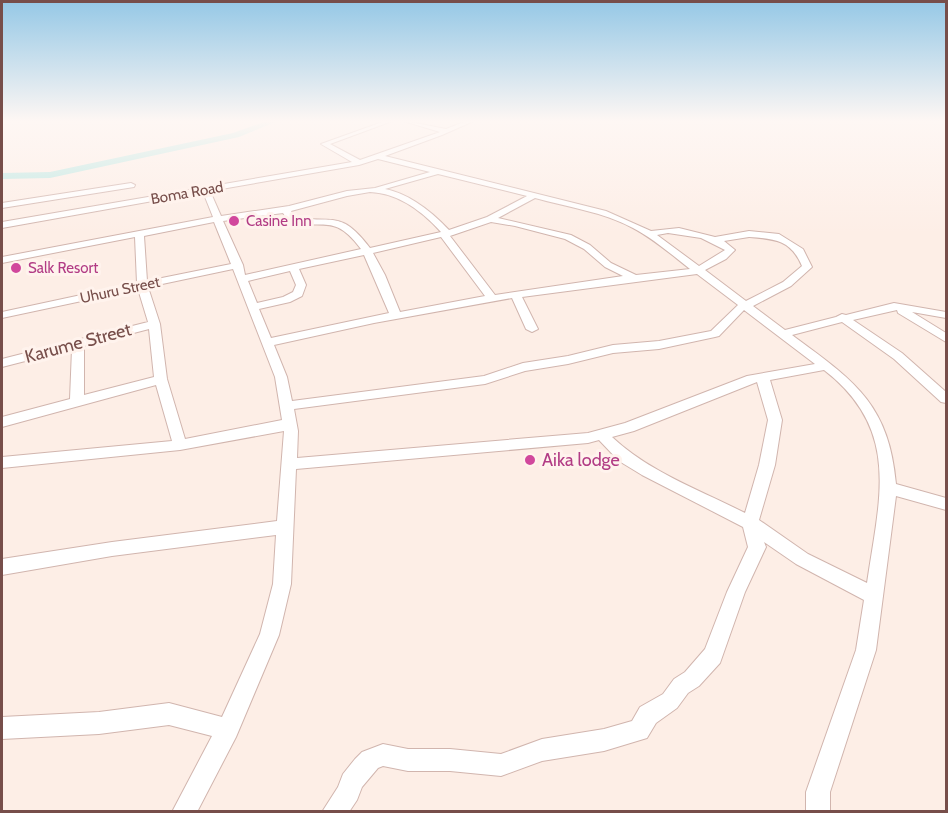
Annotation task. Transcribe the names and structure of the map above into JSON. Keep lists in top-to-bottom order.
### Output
{
  "streets": {
    "street": ["Boma Road", "Uhuru Street", "Karume Street"]
  },
  "places": ["Casine Inn", "Salk Resort", "Aika lodge"]
}
